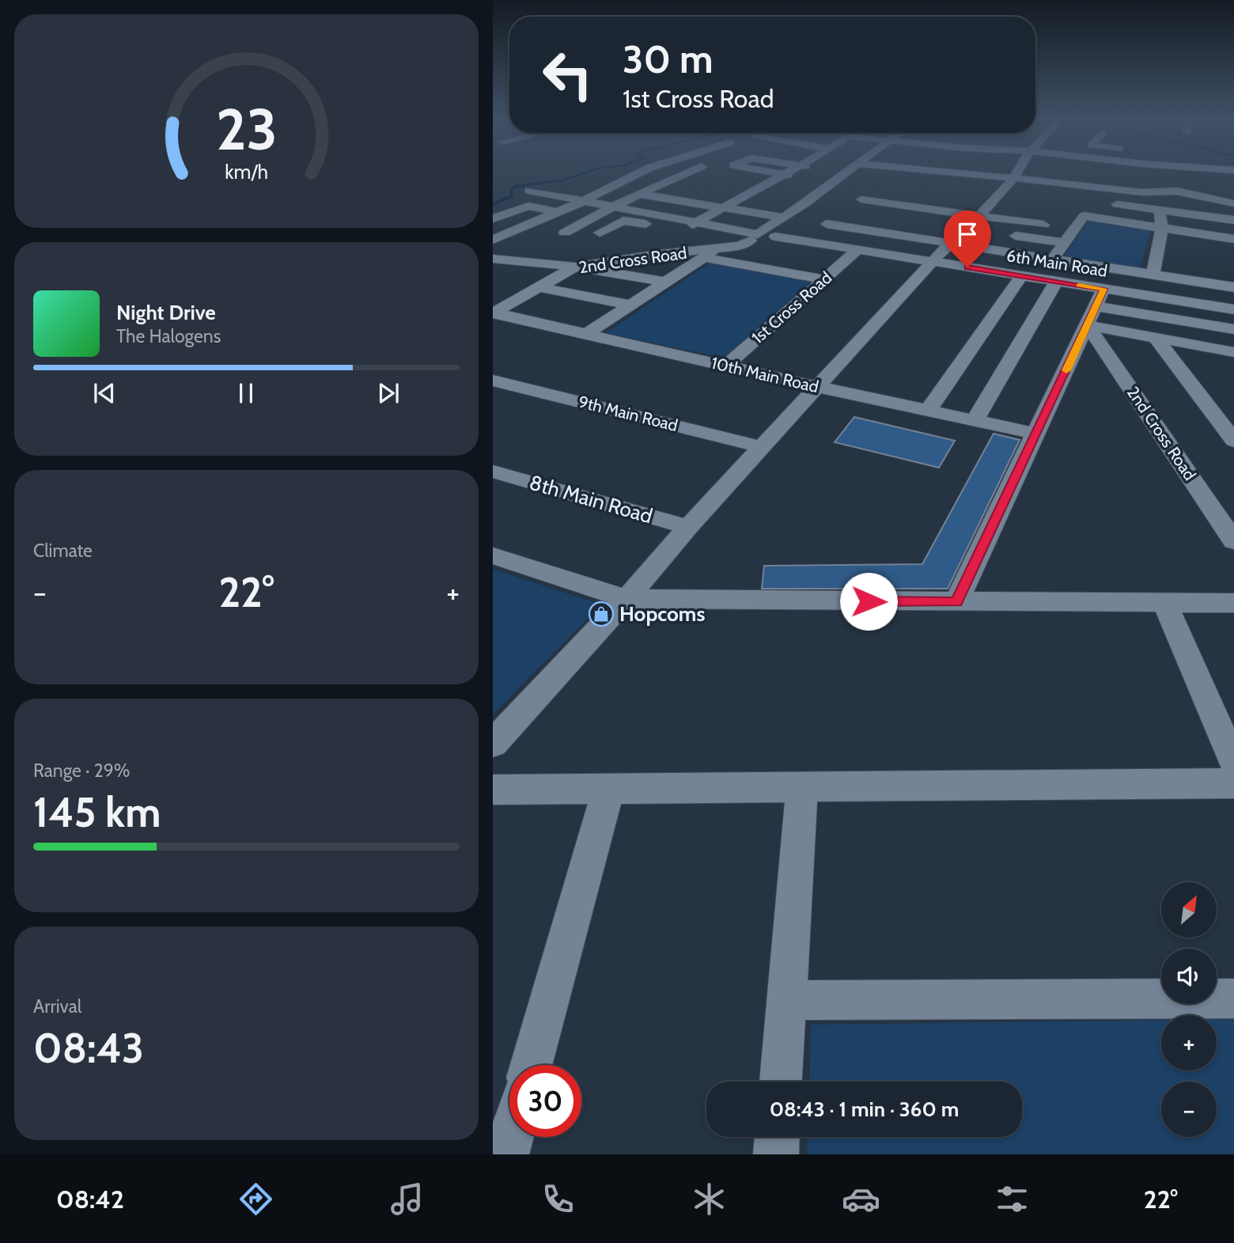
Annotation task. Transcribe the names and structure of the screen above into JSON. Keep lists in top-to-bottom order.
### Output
{
  "streets": {
    "street": [
      "2nd Cross Road",
      "6th Main Road",
      "1st Cross Road",
      "10th Main Road",
      "9th Main Road",
      "8th Main Road"
    ]
  },
  "crossings": [
    ["2nd Cross Road", "6th Main Road"],
    ["2nd Cross Road", "10th Main Road"],
    ["6th Main Road", "1st Cross Road"],
    ["1st Cross Road", "10th Main Road"]
  ],
  "places": {
    "shop": ["Hopcoms"]
  },
  "north": "top right",
  "page": {
    "turn": ["30 m", "1st Cross Road"],
    "song": ["Night Drive", "The Halogens"],
    "tile": [
      "Climate",
      ["Range · 29%", "145 km"],
      ["Arrival", "08:43"]
    ],
    "heat": ["−", "22°", "+"],
    "map_buttons": ["+", "−"],
    "limit": "30",
    "trip": "08:43 · 1 min · 360 m",
    "tabs": ["08:42", "22°"],
    "gauge": ["23", "km/h"]
  }
}
